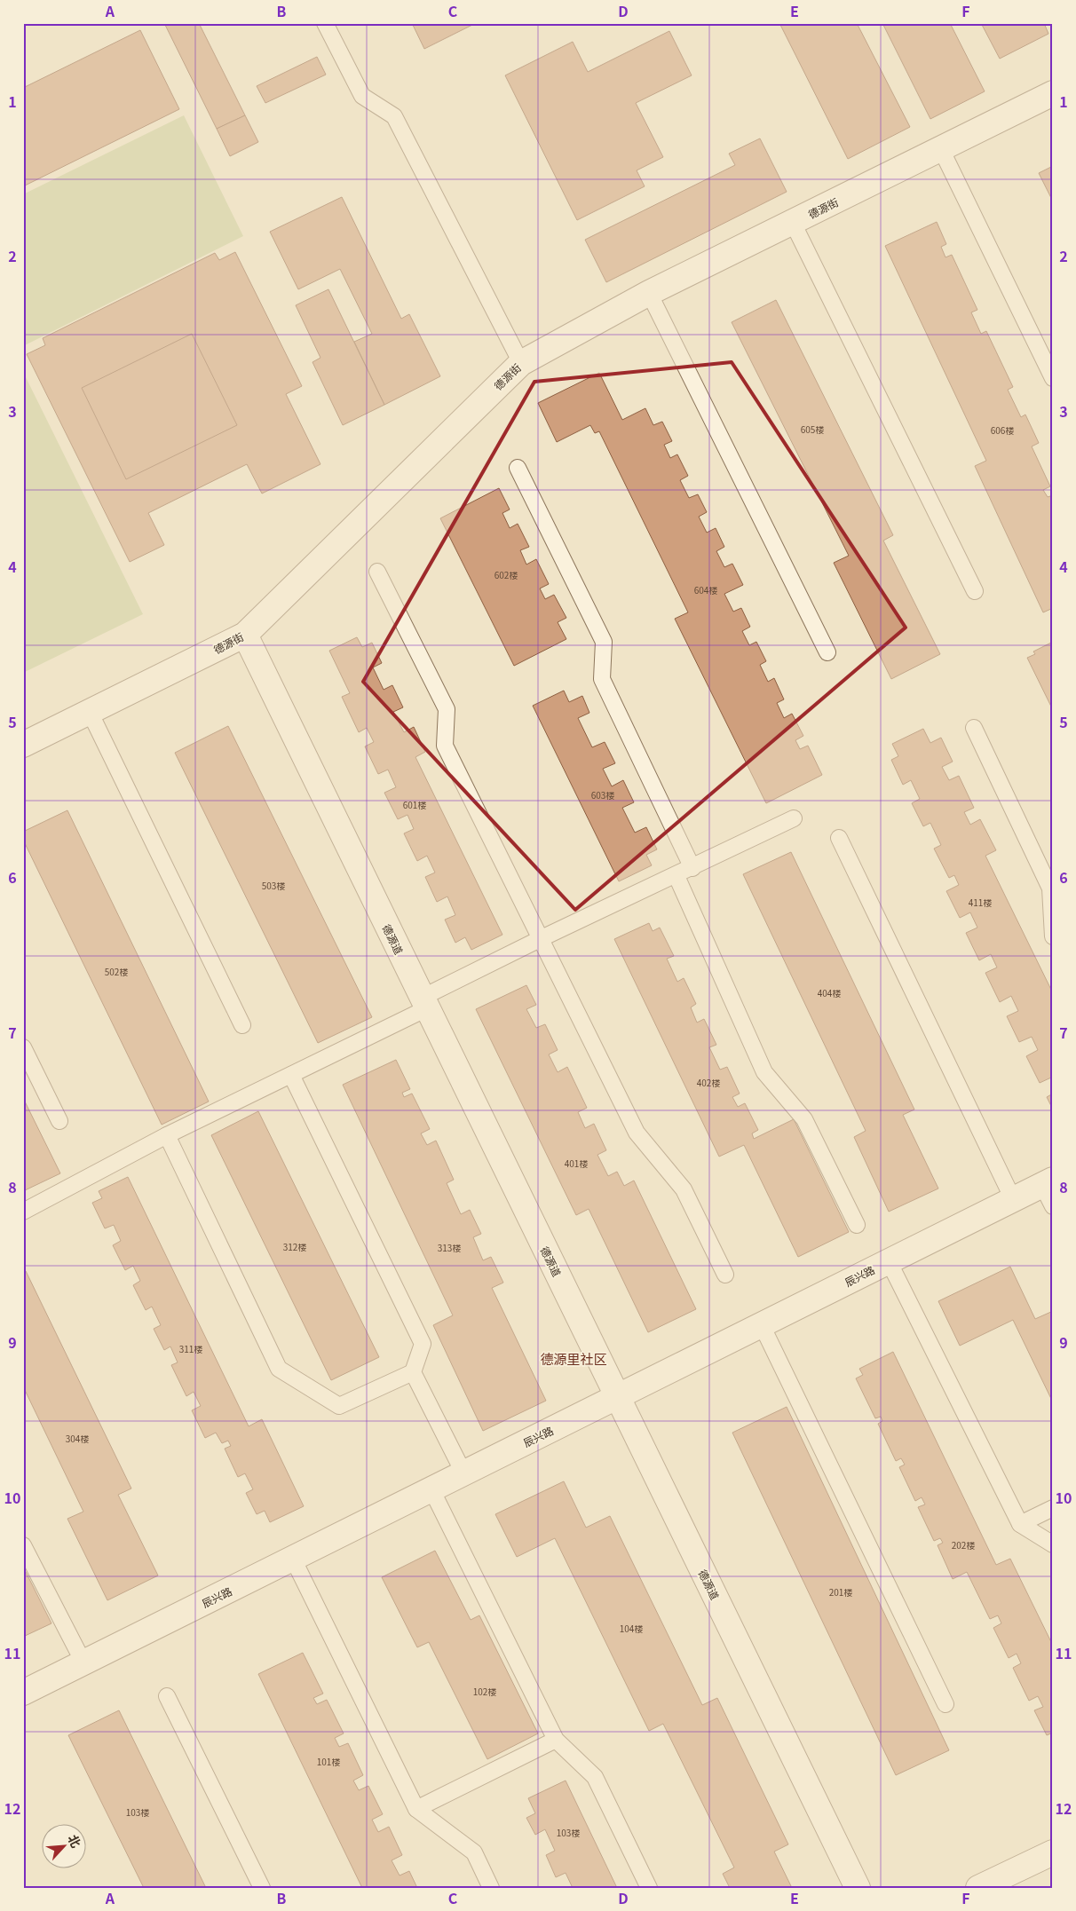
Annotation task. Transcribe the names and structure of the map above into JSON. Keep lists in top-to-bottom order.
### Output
{
  "streets": {
    "street": ["德源街", "德源道", "辰兴路"]
  },
  "crossings": [
    ["德源街", "德源道"],
    ["德源道", "辰兴路"]
  ],
  "districts": ["德源里社区"],
  "house_numbers": [
    "605楼",
    "606楼",
    "602楼",
    "604楼",
    "603楼",
    "601楼",
    "503楼",
    "411楼",
    "502楼",
    "404楼",
    "402楼",
    "401楼",
    "312楼",
    "313楼",
    "311楼",
    "304楼",
    "202楼",
    "201楼",
    "104楼",
    "102楼",
    "101楼",
    "103楼",
    "103楼"
  ],
  "north": "top right",
  "grid": {
    "columns": [
      "A",
      "B",
      "C",
      "D",
      "E",
      "F"
    ],
    "rows": [
      "1",
      "2",
      "3",
      "4",
      "5",
      "6",
      "7",
      "8",
      "9",
      "10",
      "11",
      "12"
    ]
  }
}
